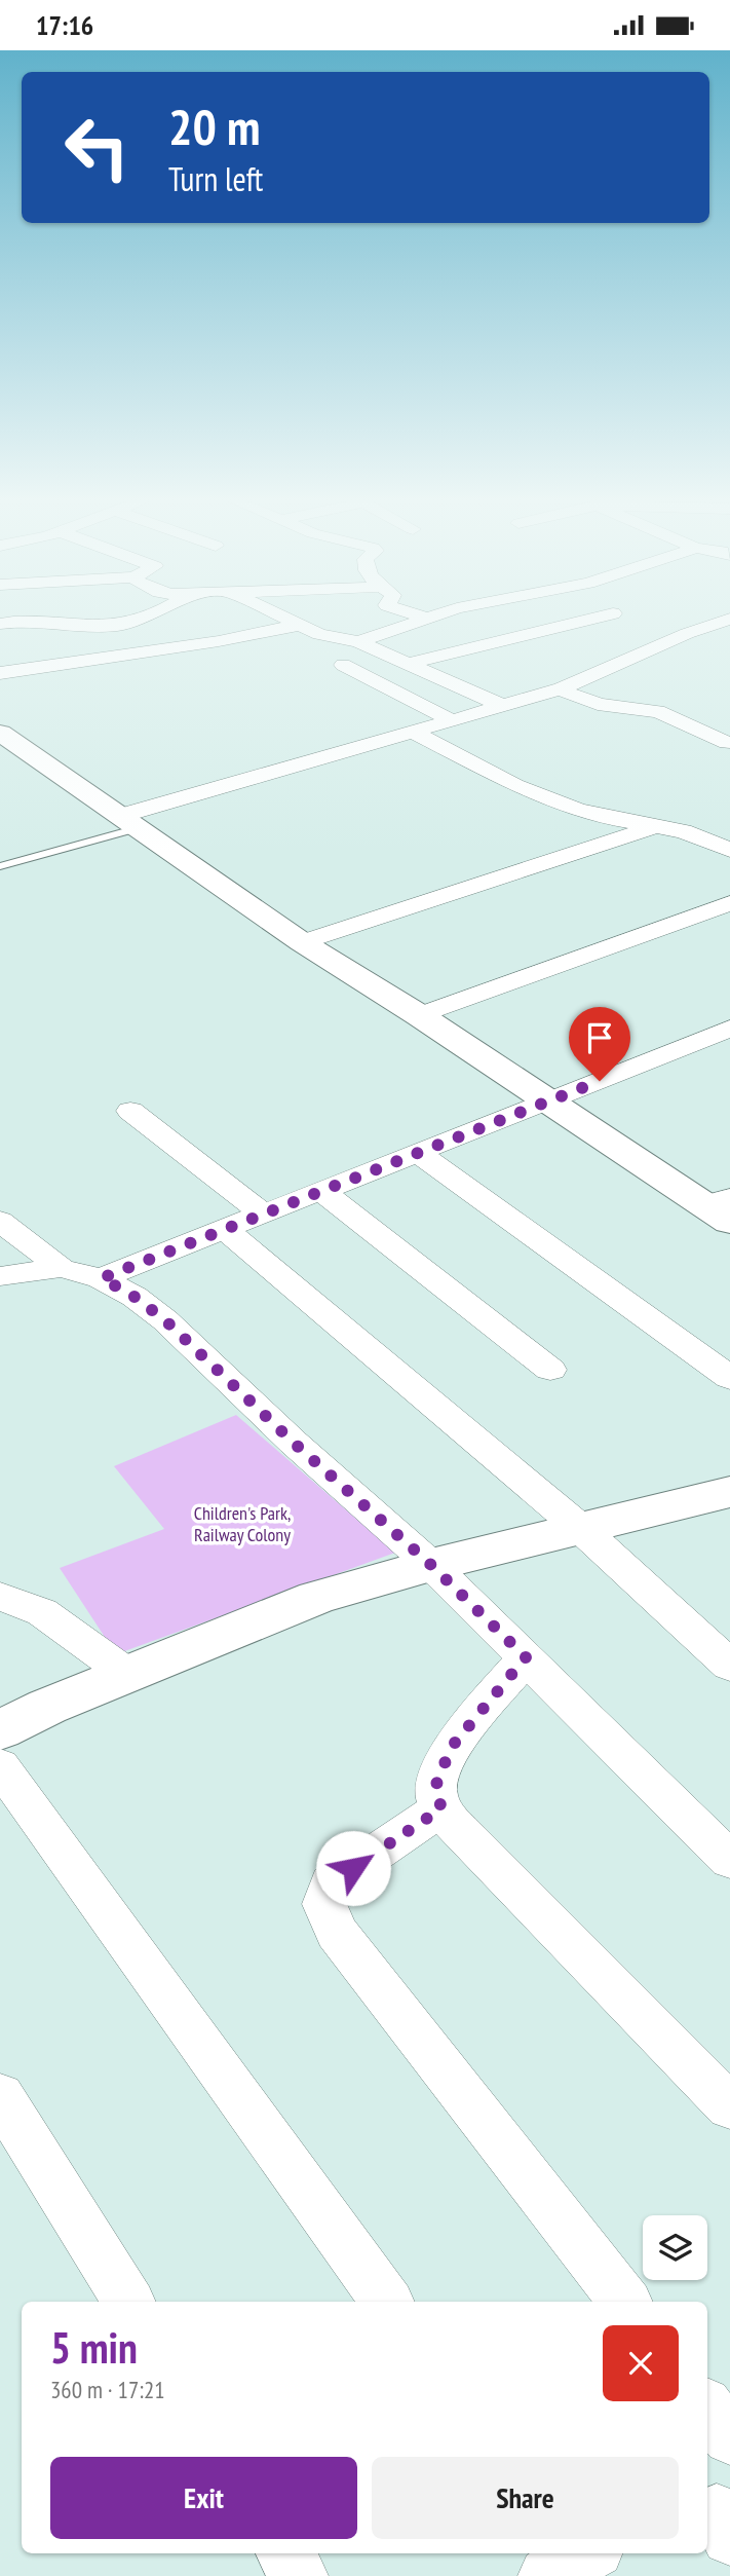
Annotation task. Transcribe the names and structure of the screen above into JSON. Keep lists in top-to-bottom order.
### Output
{
  "parks": ["Children's Park, Railway Colony"],
  "page": {
    "status": "17:16",
    "turn": ["20 m", "Turn left"],
    "heading": ["5 min", "360 m · 17:21"],
    "buttons": ["Exit", "Share"]
  }
}
